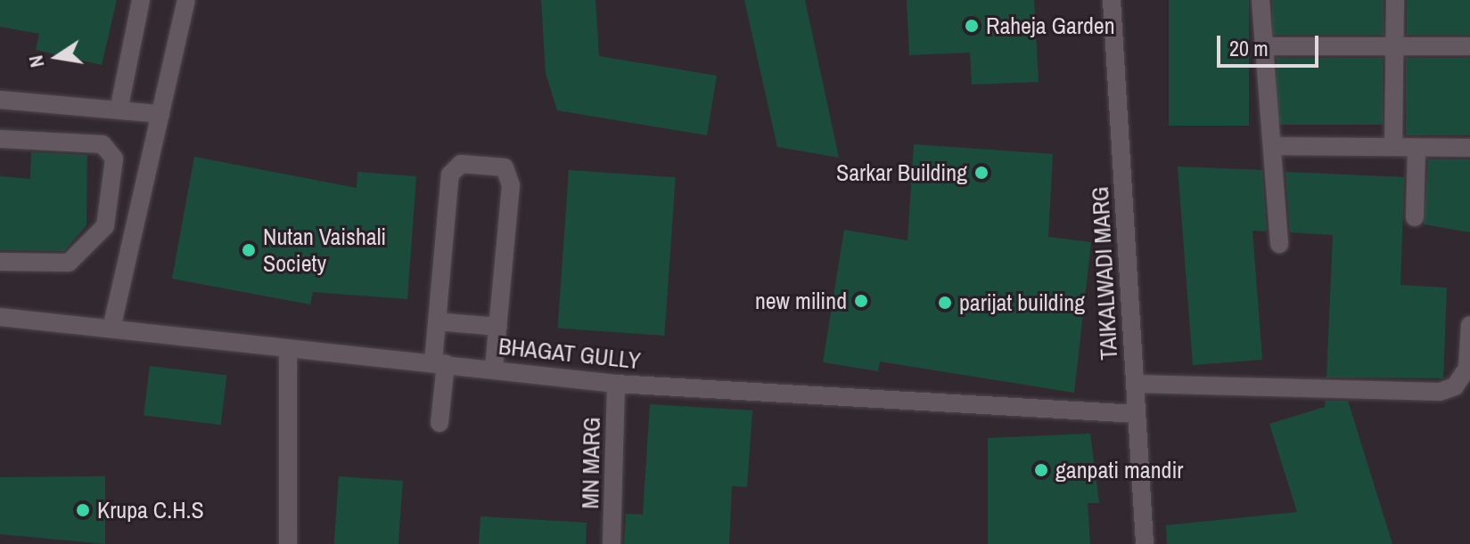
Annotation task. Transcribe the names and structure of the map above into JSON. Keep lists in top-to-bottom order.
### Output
{
  "streets": {
    "street": ["TAIKALWADI MARG", "BHAGAT GULLY", "MN MARG"]
  },
  "crossings": [
    ["TAIKALWADI MARG", "BHAGAT GULLY"],
    ["BHAGAT GULLY", "MN MARG"]
  ],
  "places": [
    "Raheja Garden",
    "Sarkar Building",
    "Nutan Vaishali Society",
    "new milind",
    "parijat building",
    "ganpati mandir",
    "Krupa C.H.S"
  ],
  "scale_bar": "20 m",
  "north": "left"
}
